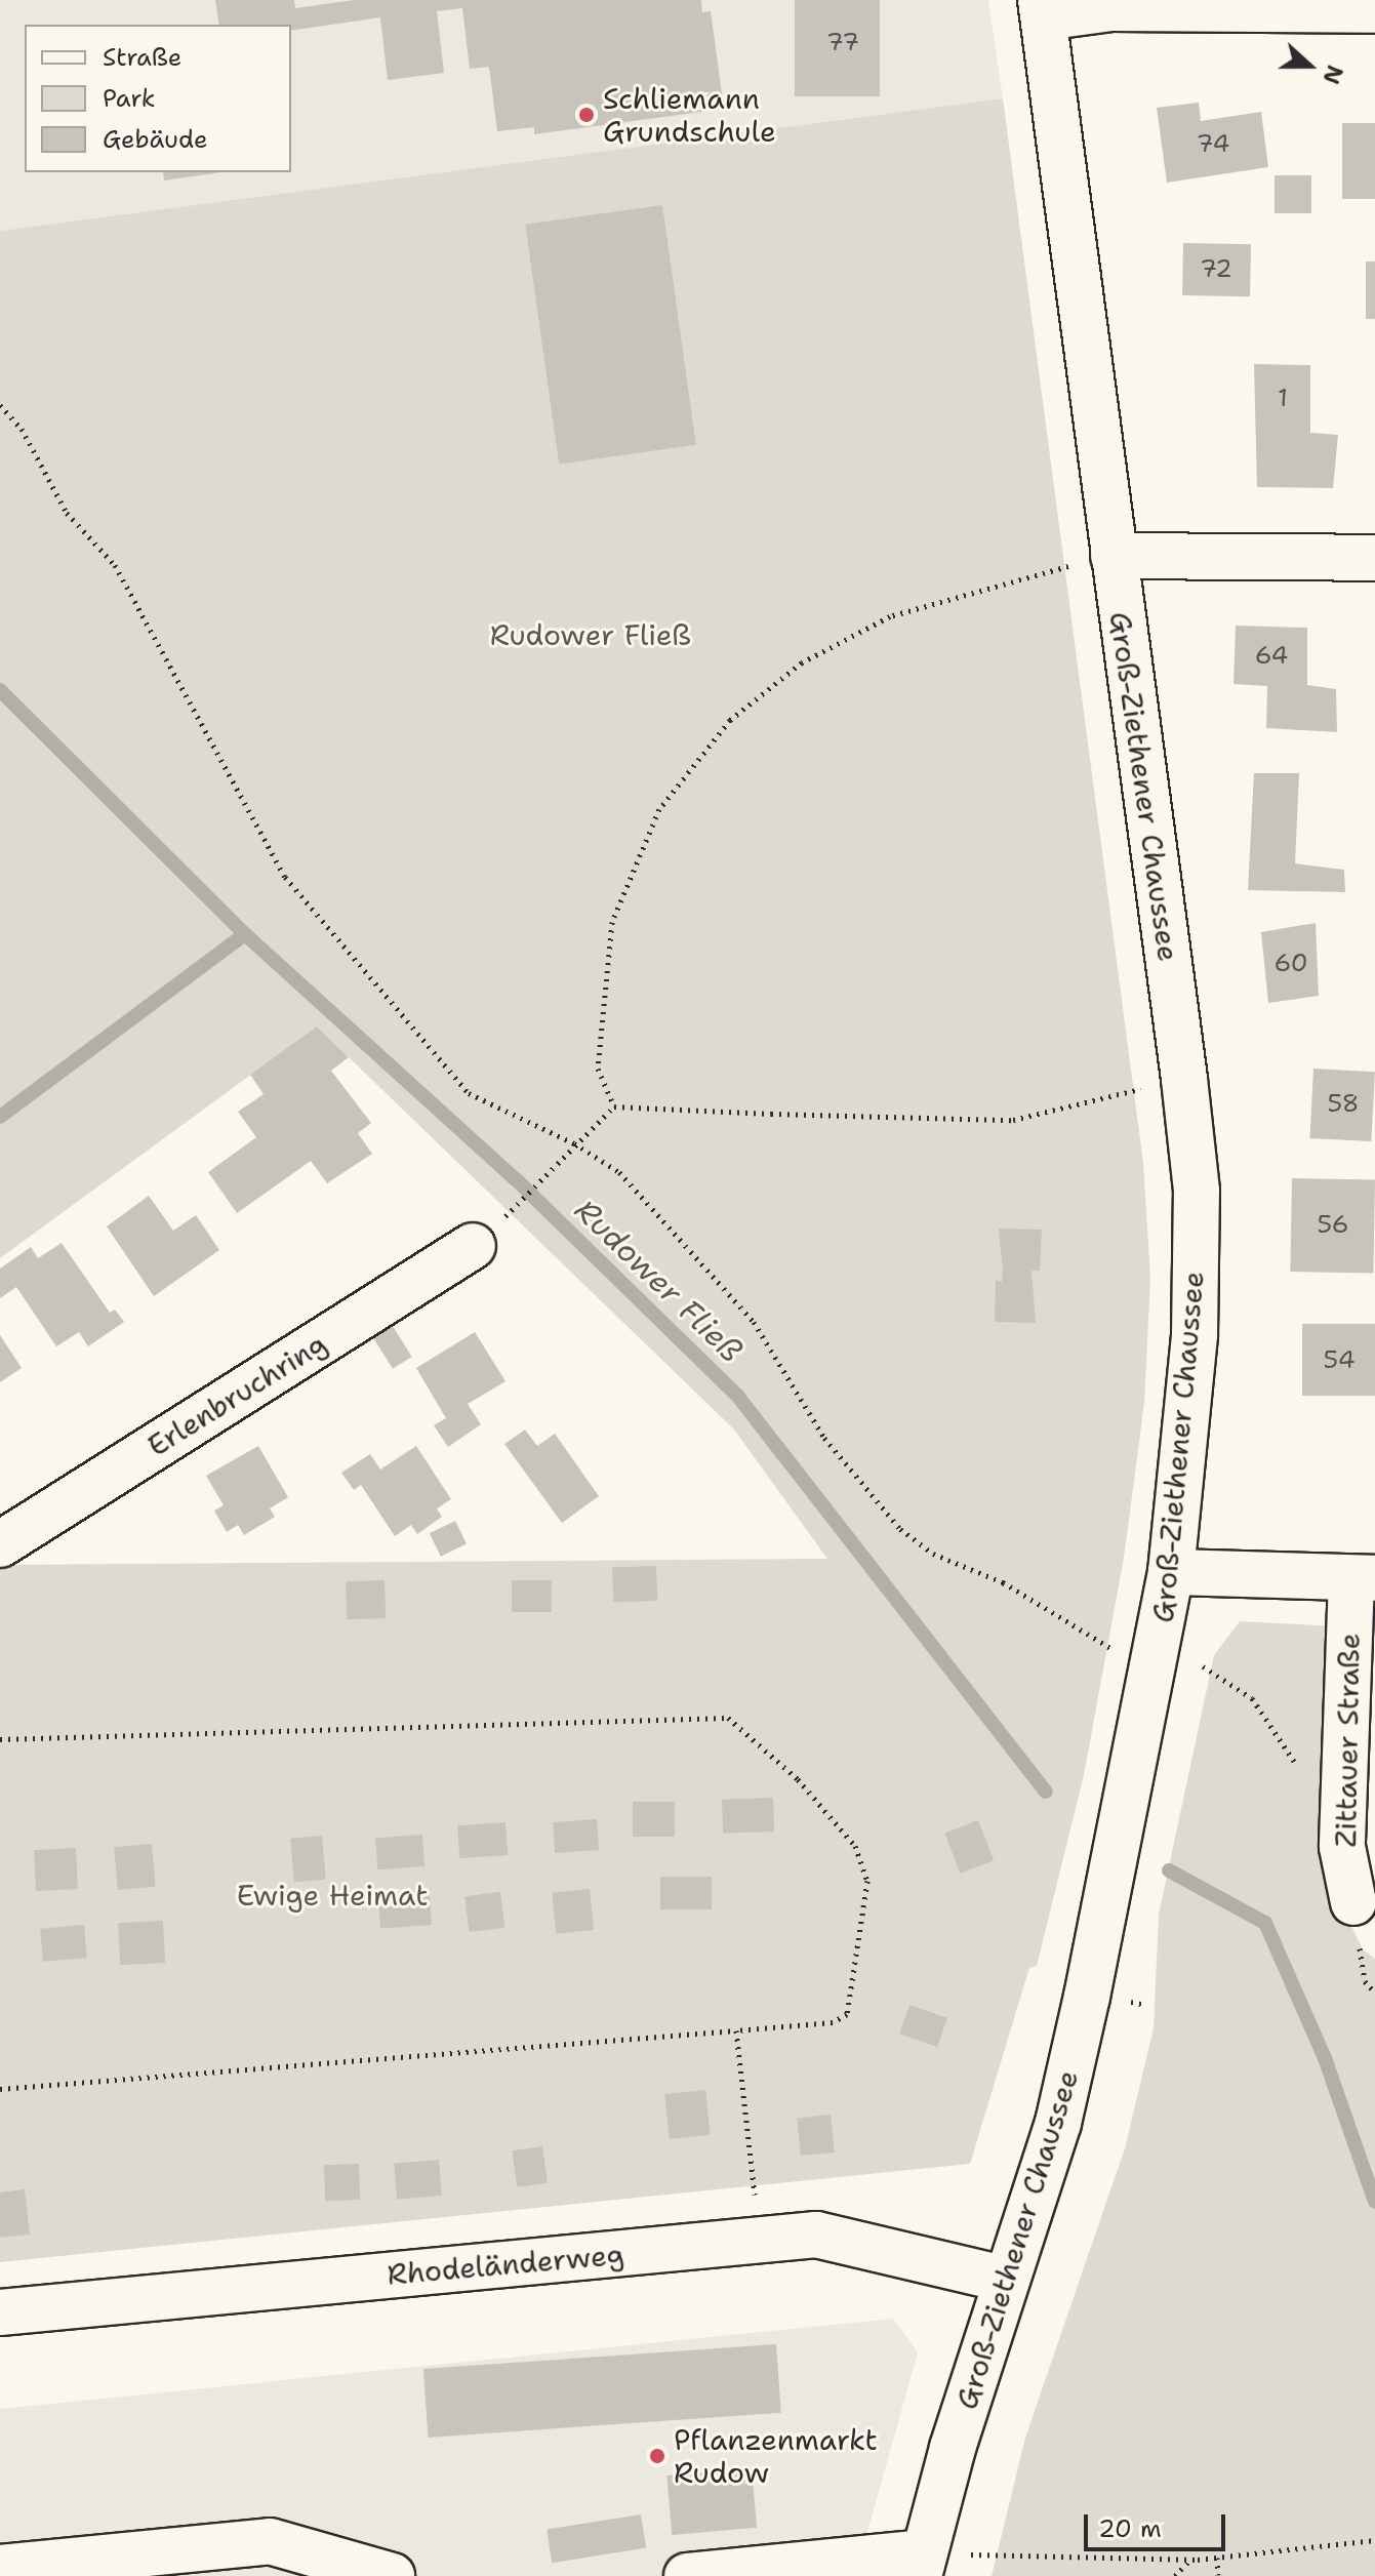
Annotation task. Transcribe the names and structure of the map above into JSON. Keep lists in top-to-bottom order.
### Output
{
  "streets": {
    "street": [
      "Groß-Ziethener Chaussee",
      "Erlenbruchring",
      "Zittauer Straße",
      "Rhodeländerweg"
    ]
  },
  "crossings": [
    ["Groß-Ziethener Chaussee", "Zittauer Straße"],
    ["Groß-Ziethener Chaussee", "Rhodeländerweg"]
  ],
  "water": ["Rudower Fließ"],
  "parks": ["Rudower Fließ", "Ewige Heimat"],
  "places": ["Schliemann Grundschule", "Pflanzenmarkt Rudow"],
  "house_numbers": [
    "77",
    "74",
    "72",
    "1",
    "64",
    "60",
    "58",
    "56",
    "54"
  ],
  "legend": ["Straße", "Park", "Gebäude"],
  "scale_bar": "20 m",
  "north": "right"
}
